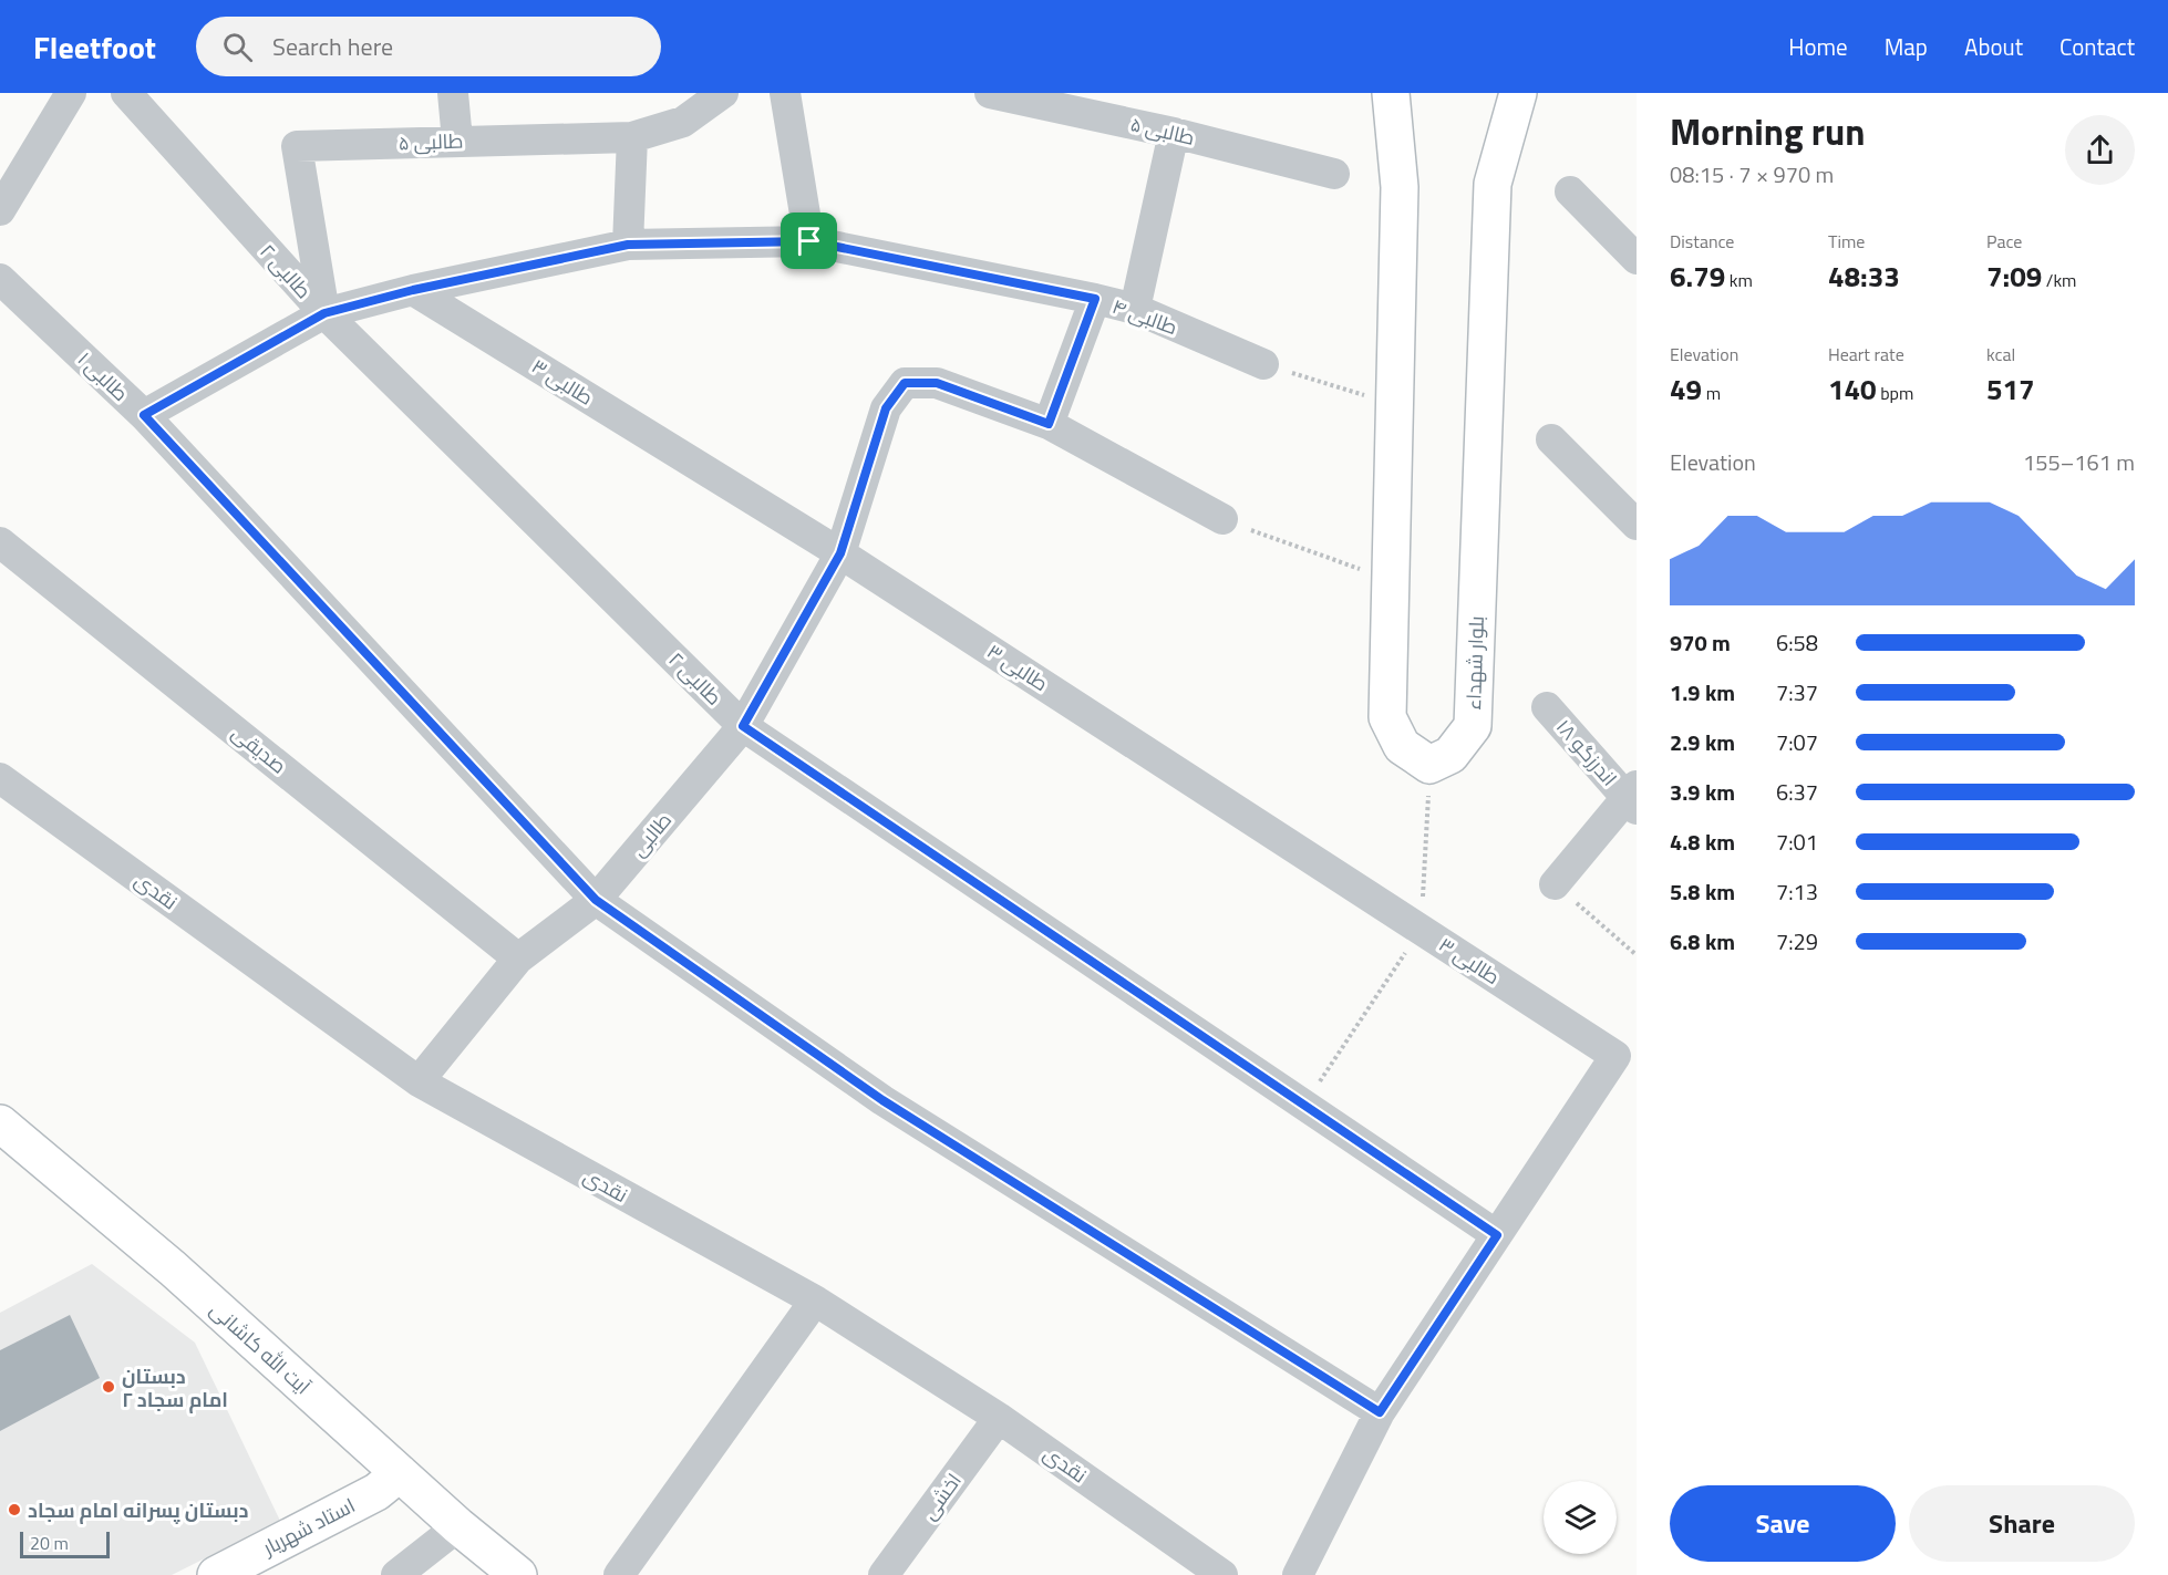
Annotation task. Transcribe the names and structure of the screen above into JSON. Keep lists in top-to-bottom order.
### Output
{
  "streets": {
    "street": [
      "طالبی ۵",
      "طالبی ۲",
      "طالبی ۴",
      "طالبی ۱",
      "طالبی ۳",
      "بلوار شهداء",
      "صدیقی",
      "اندرزگو ۱۸",
      "طالبی",
      "نقدی",
      "آیت الله کاشانی",
      "اخشی",
      "استاد شهریار"
    ]
  },
  "crossings": [
    ["طالبی ۵", "طالبی ۲"],
    ["طالبی ۵", "طالبی ۴"],
    ["طالبی ۲", "طالبی ۴"],
    ["طالبی ۲", "طالبی ۳"],
    ["طالبی ۲", "طالبی"],
    ["طالبی ۴", "طالبی ۱"],
    ["طالبی ۴", "طالبی ۳"],
    ["طالبی ۱", "طالبی"],
    ["طالبی ۳", "طالبی"],
    ["صدیقی", "طالبی"],
    ["طالبی", "نقدی"],
    ["نقدی", "اخشی"],
    ["آیت الله کاشانی", "استاد شهریار"]
  ],
  "places": ["دبستان امام سجاد ۲", "دبستان پسرانه امام سجاد"],
  "scale_bar": "20 m",
  "page": {
    "header": "Fleetfoot",
    "search": "Search here",
    "nav": [
      "Home",
      "Map",
      "About",
      "Contact"
    ],
    "heading": ["Morning run", "08:15 · 7 × 970 m"],
    "stats": [
      ["Distance", "6.79 km"],
      ["Time", "48:33"],
      ["Pace", "7:09 /km"],
      ["Elevation", "49 m"],
      ["Heart rate", "140 bpm"],
      ["kcal", "517"]
    ],
    "chart": ["Elevation", "155–161 m"],
    "list": [
      {
        "name": "970 m",
        "note": "6:58"
      },
      {
        "name": "1.9 km",
        "note": "7:37"
      },
      {
        "name": "2.9 km",
        "note": "7:07"
      },
      {
        "name": "3.9 km",
        "note": "6:37"
      },
      {
        "name": "4.8 km",
        "note": "7:01"
      },
      {
        "name": "5.8 km",
        "note": "7:13"
      },
      {
        "name": "6.8 km",
        "note": "7:29"
      }
    ],
    "buttons": ["Save", "Share"],
    "scale": "20 m"
  }
}
